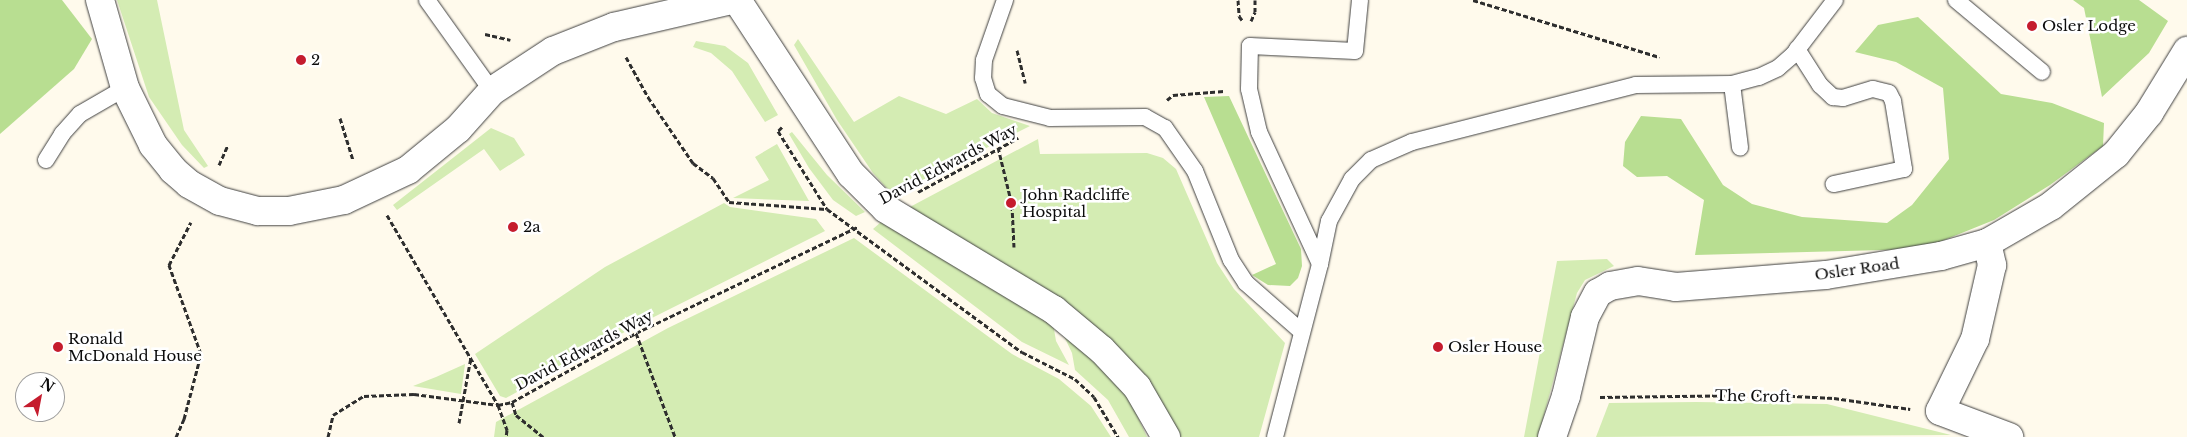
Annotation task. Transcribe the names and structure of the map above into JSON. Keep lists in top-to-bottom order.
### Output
{
  "streets": {
    "street": ["Osler Road"],
    "path": ["David Edwards Way", "The Croft"]
  },
  "crossings": [
    ["Osler Road", "The Croft"]
  ],
  "places": [
    "Osler Lodge",
    "2",
    "John Radcliffe Hospital",
    "2a",
    "Ronald McDonald House",
    "Osler House"
  ],
  "north": "top right"
}
